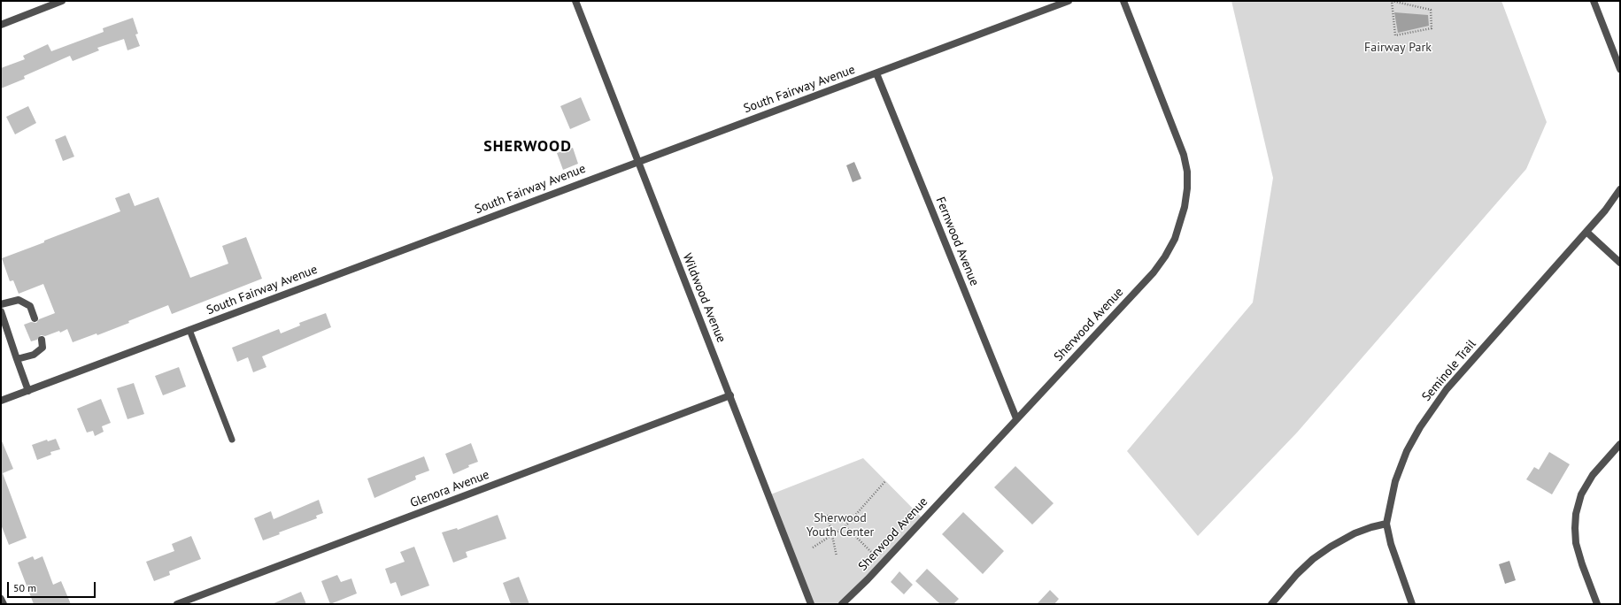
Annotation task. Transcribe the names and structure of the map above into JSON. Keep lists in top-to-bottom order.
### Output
{
  "streets": {
    "street": [
      "South Fairway Avenue",
      "Fernwood Avenue",
      "Wildwood Avenue",
      "Sherwood Avenue",
      "Seminole Trail",
      "Glenora Avenue"
    ]
  },
  "crossings": [
    ["South Fairway Avenue", "Fernwood Avenue"],
    ["South Fairway Avenue", "Wildwood Avenue"],
    ["Fernwood Avenue", "Sherwood Avenue"],
    ["Wildwood Avenue", "Glenora Avenue"]
  ],
  "districts": ["SHERWOOD"],
  "parks": ["Fairway Park", "Sherwood Youth Center"],
  "scale_bar": "50 m"
}
